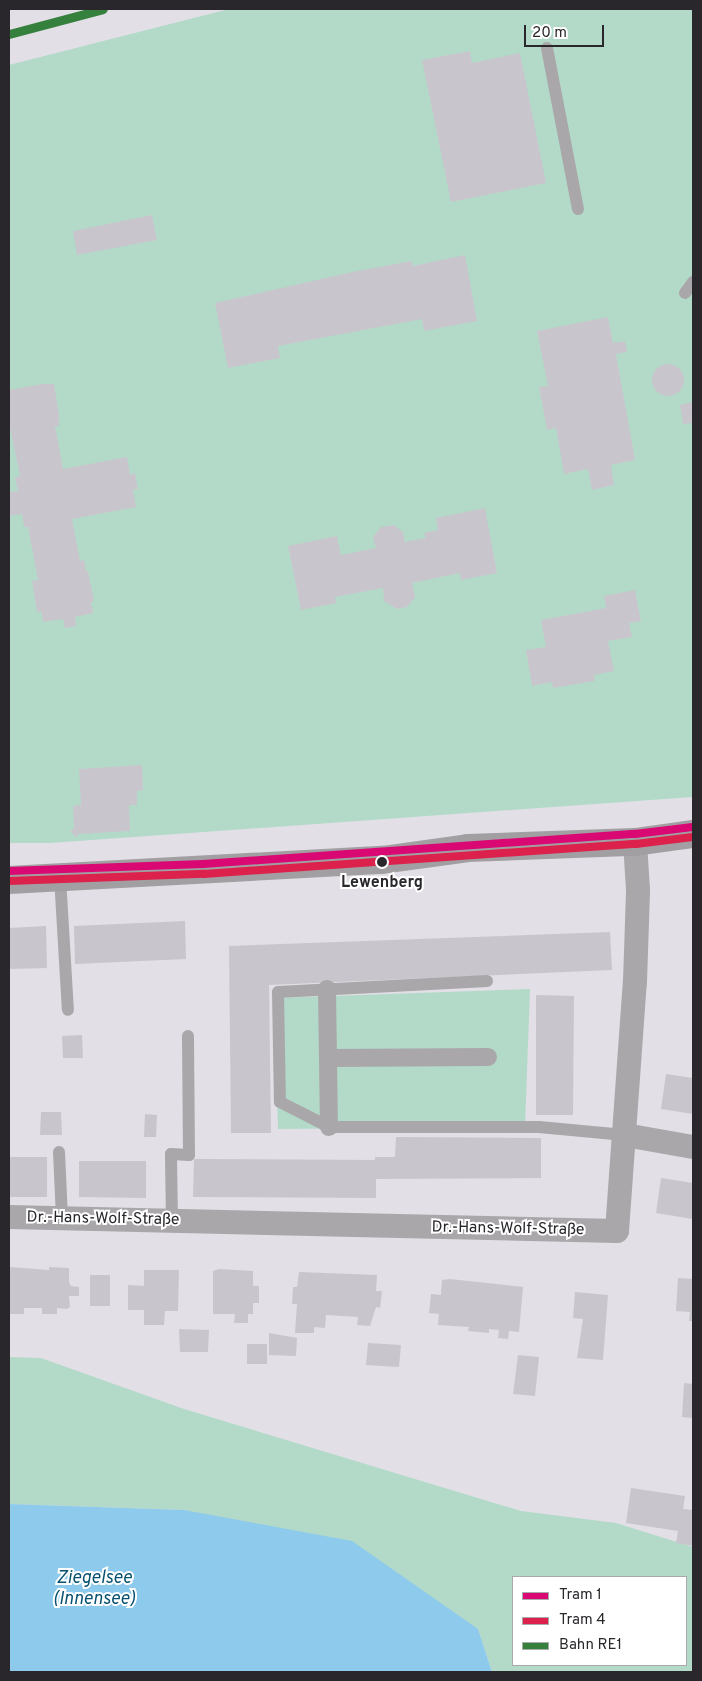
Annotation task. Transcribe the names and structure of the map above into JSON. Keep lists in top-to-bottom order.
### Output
{
  "streets": {
    "street": ["Dr.-Hans-Wolf-Straße"]
  },
  "water": ["Ziegelsee (Innensee)"],
  "places": ["Lewenberg"],
  "lines": ["rail line RE1", "tram line 1", "tram line 4"],
  "legend": ["Tram 1", "Tram 4", "Bahn RE1"],
  "scale_bar": "20 m"
}
